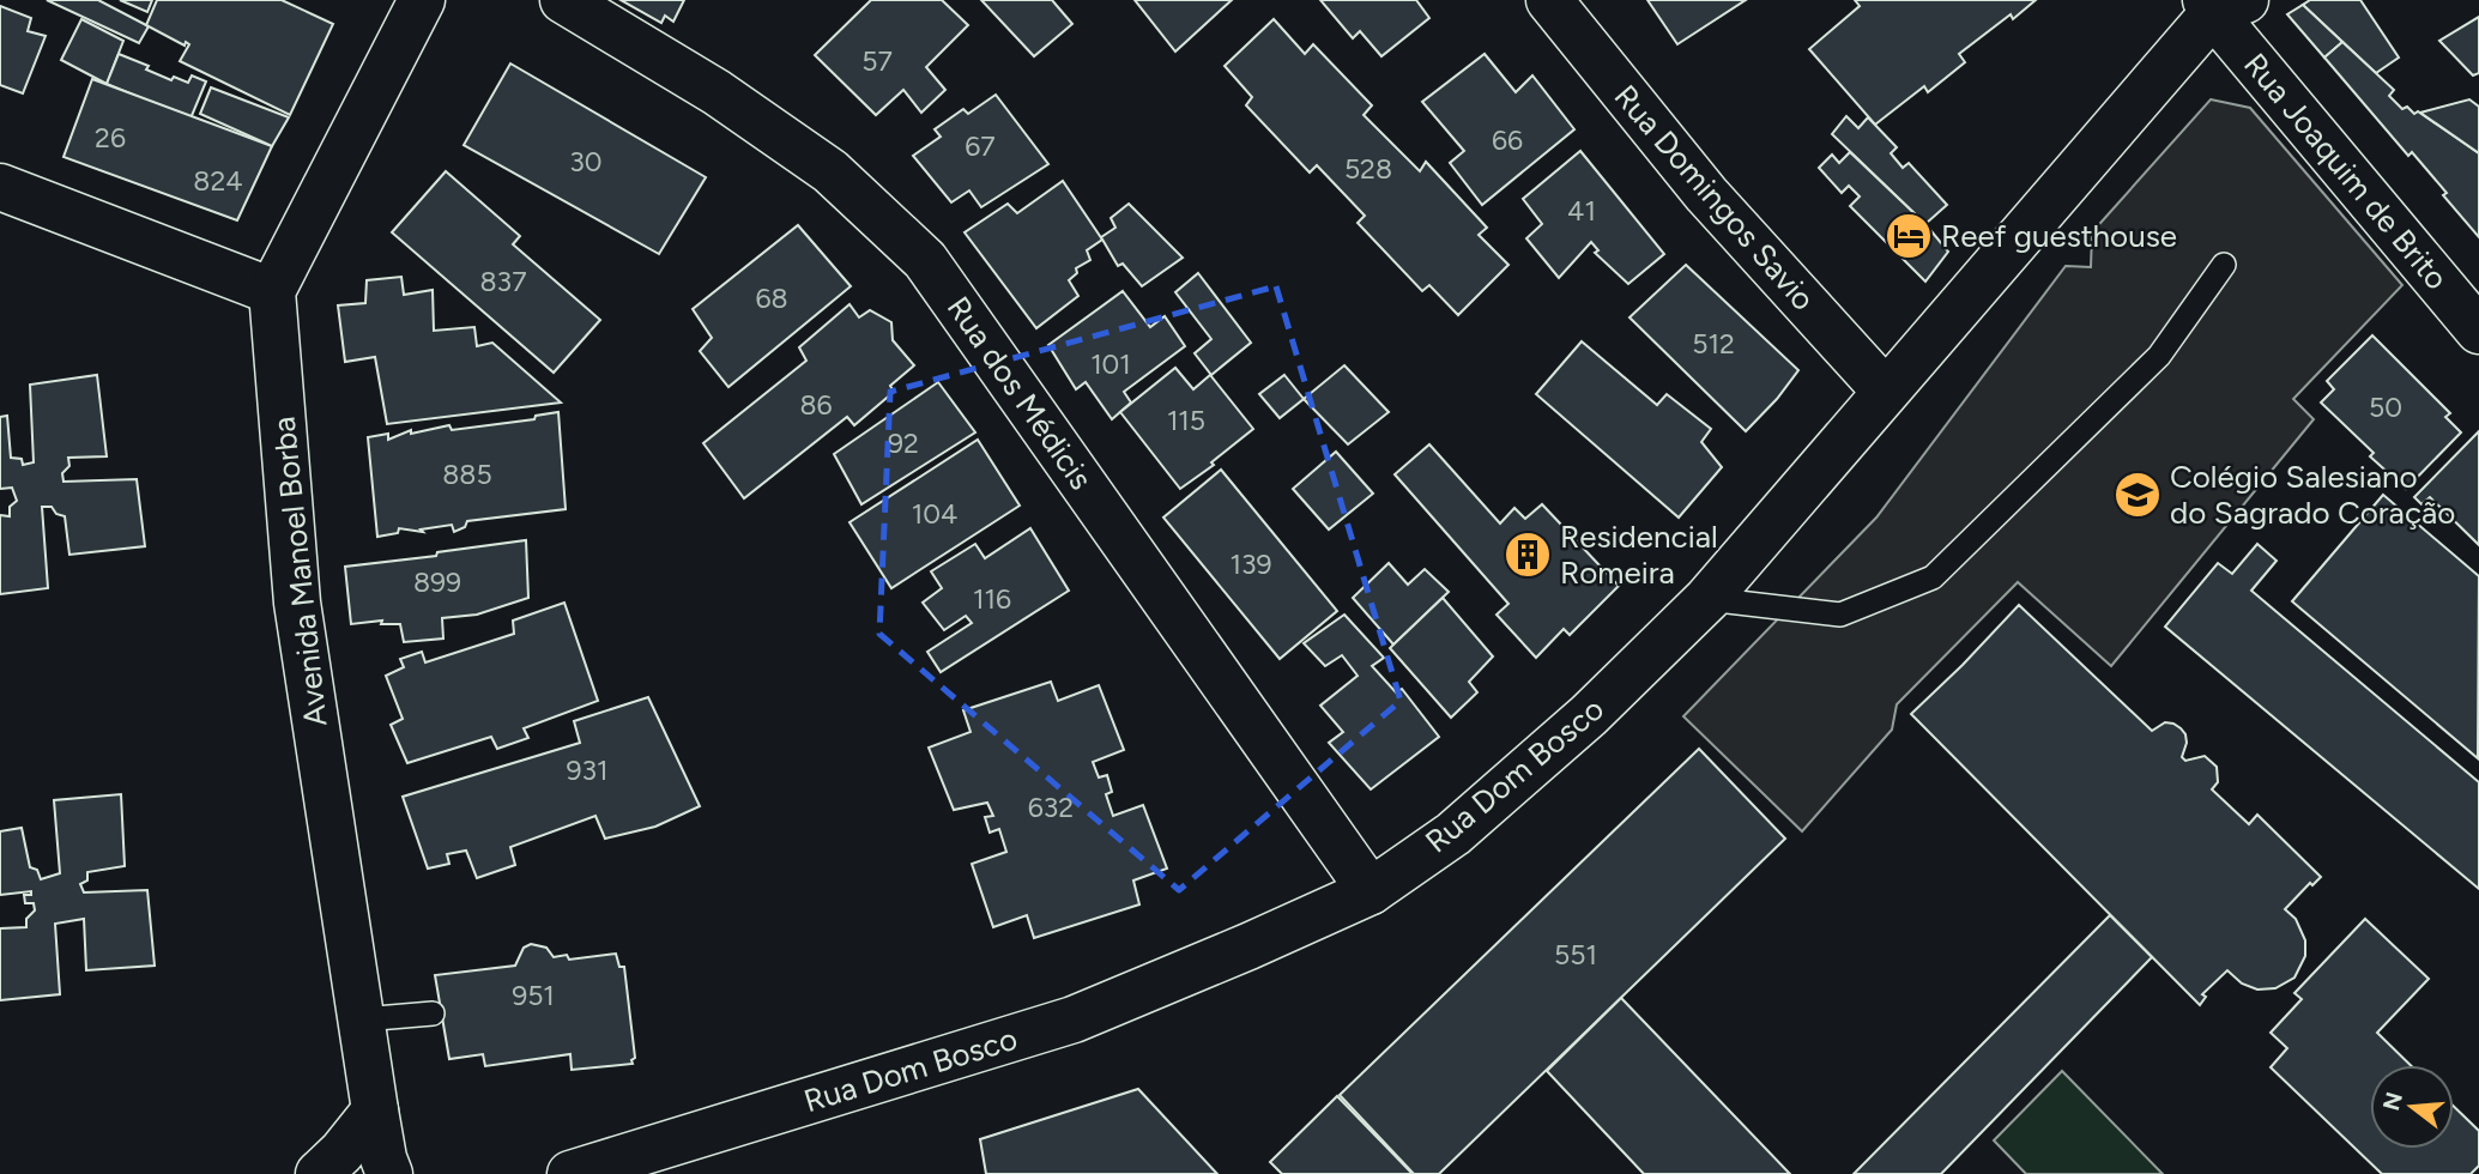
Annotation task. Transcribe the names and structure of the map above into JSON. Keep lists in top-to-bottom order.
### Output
{
  "streets": {
    "main road": [
      "Rua Joaquim de Brito",
      "Rua Domingos Savio",
      "Rua dos Médicis",
      "Avenida Manoel Borba",
      "Rua Dom Bosco"
    ]
  },
  "crossings": [
    ["Rua Joaquim de Brito", "Rua Dom Bosco"],
    ["Rua Domingos Savio", "Rua Dom Bosco"],
    ["Rua dos Médicis", "Rua Dom Bosco"]
  ],
  "places": {
    "hotel": ["Reef guesthouse"],
    "school or university": ["Colégio Salesiano do Sagrado Coração"],
    "building": ["Residencial Romeira"]
  },
  "house_numbers": [
    "57",
    "26",
    "66",
    "67",
    "30",
    "528",
    "824",
    "41",
    "837",
    "68",
    "512",
    "101",
    "86",
    "50",
    "115",
    "92",
    "885",
    "104",
    "139",
    "899",
    "116",
    "931",
    "632",
    "551",
    "951"
  ],
  "north": "left"
}
